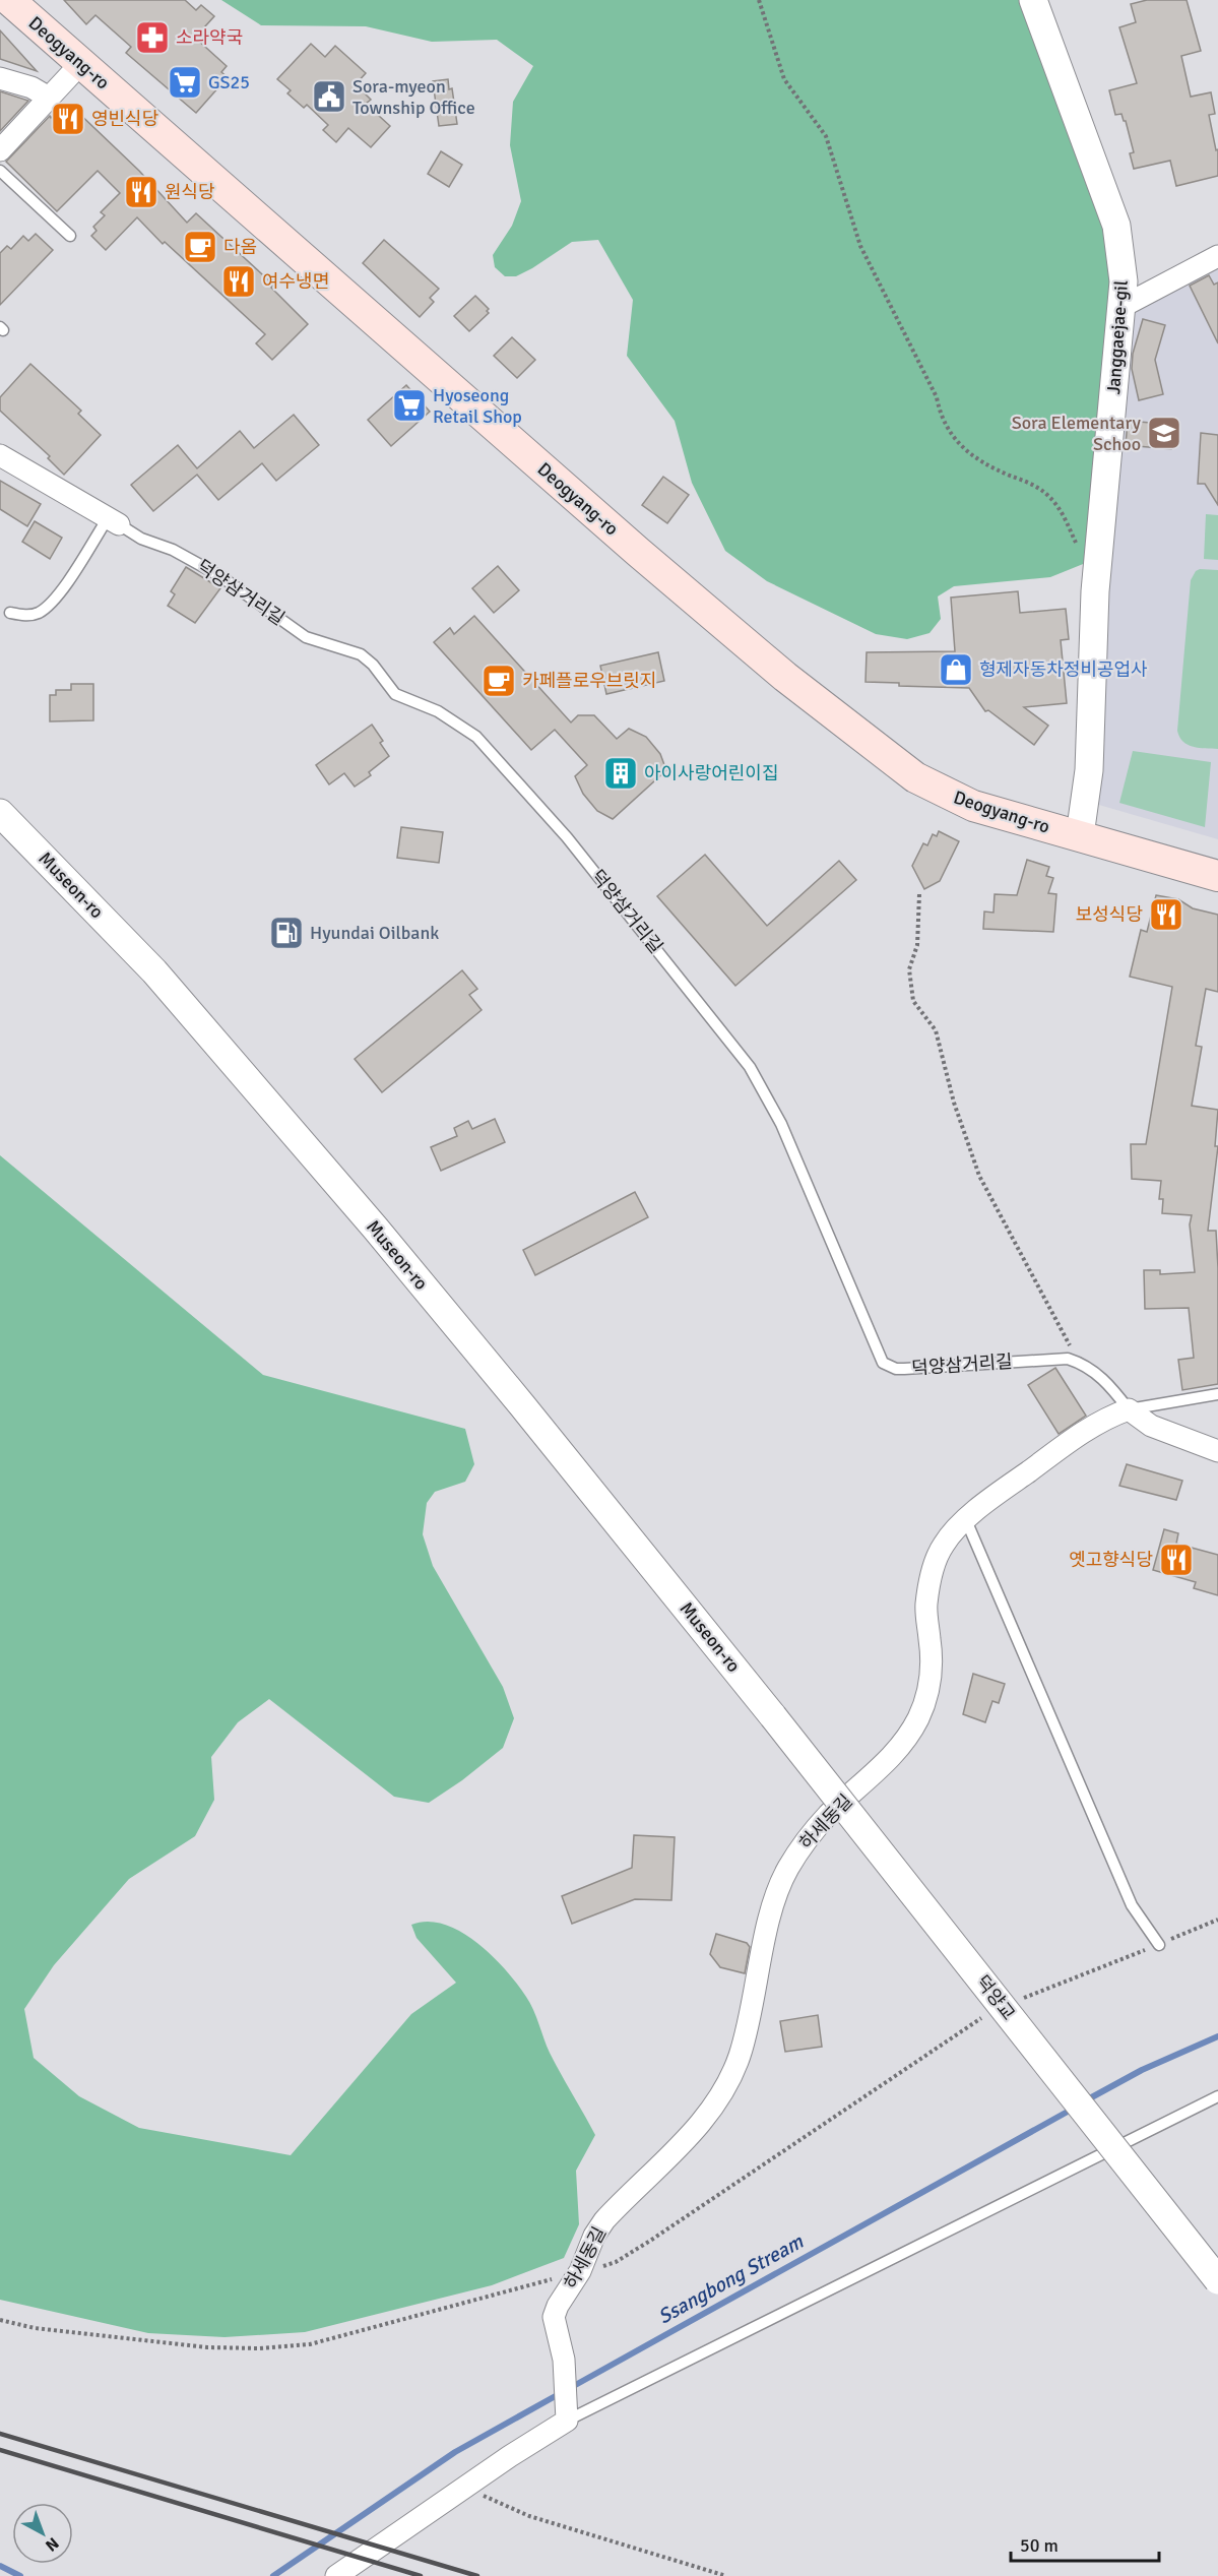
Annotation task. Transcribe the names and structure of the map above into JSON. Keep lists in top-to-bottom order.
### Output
{
  "streets": {
    "main road": ["Deogyang-ro"],
    "street": [
      "Janggaejae-gil",
      "덕양삼거리길",
      "Museon-ro",
      "하세동길",
      "덕양교"
    ]
  },
  "crossings": [
    ["Deogyang-ro", "Janggaejae-gil"],
    ["덕양삼거리길", "하세동길"],
    ["Museon-ro", "덕양교"]
  ],
  "water": ["Ssangbong Stream"],
  "places": {
    "pharmacy": ["소라약국"],
    "supermarket": ["GS25", "Hyoseong Retail Shop"],
    "public building": ["Sora-myeon Township Office"],
    "restaurant": [
      "영빈식당",
      "원식당",
      "여수냉면",
      "보성식당",
      "옛고향식당"
    ],
    "cafe": ["다옴", "카페플로우브릿지"],
    "school or university": ["Sora Elementary Schoo"],
    "shop": ["형제자동차정비공업사"],
    "building": ["아이사랑어린이집"],
    "fuel station": ["Hyundai Oilbank"]
  },
  "scale_bar": "50 m",
  "north": "bottom right"
}
